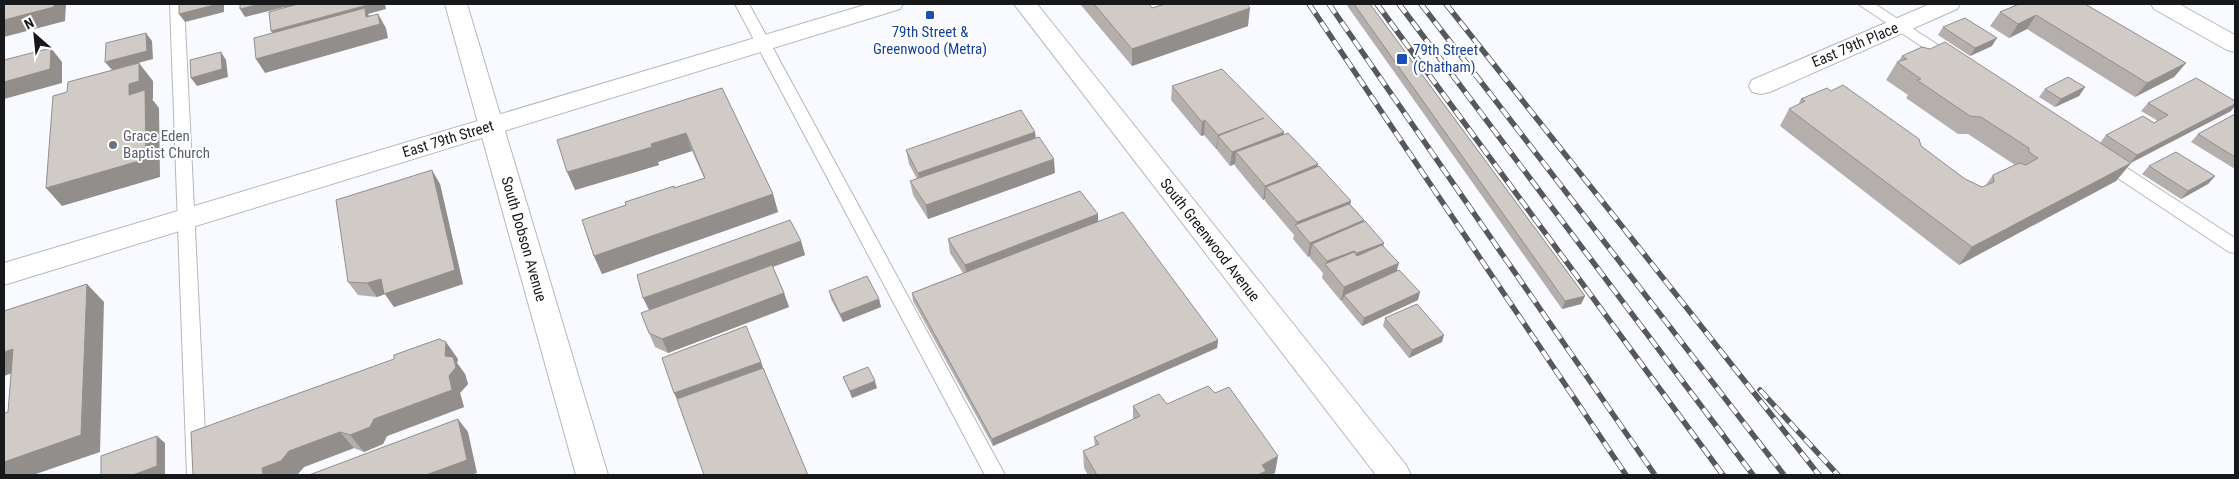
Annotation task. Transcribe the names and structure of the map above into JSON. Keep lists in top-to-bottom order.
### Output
{
  "streets": {
    "street": [
      "East 79th Place",
      "East 79th Street",
      "South Dobson Avenue",
      "South Greenwood Avenue"
    ]
  },
  "crossings": [
    ["East 79th Street", "South Dobson Avenue"]
  ],
  "places": {
    "transit": ["79th Street & Greenwood (Metra)", "79th Street (Chatham)"],
    "other": ["Grace Eden Baptist Church"]
  },
  "north": "top left"
}
